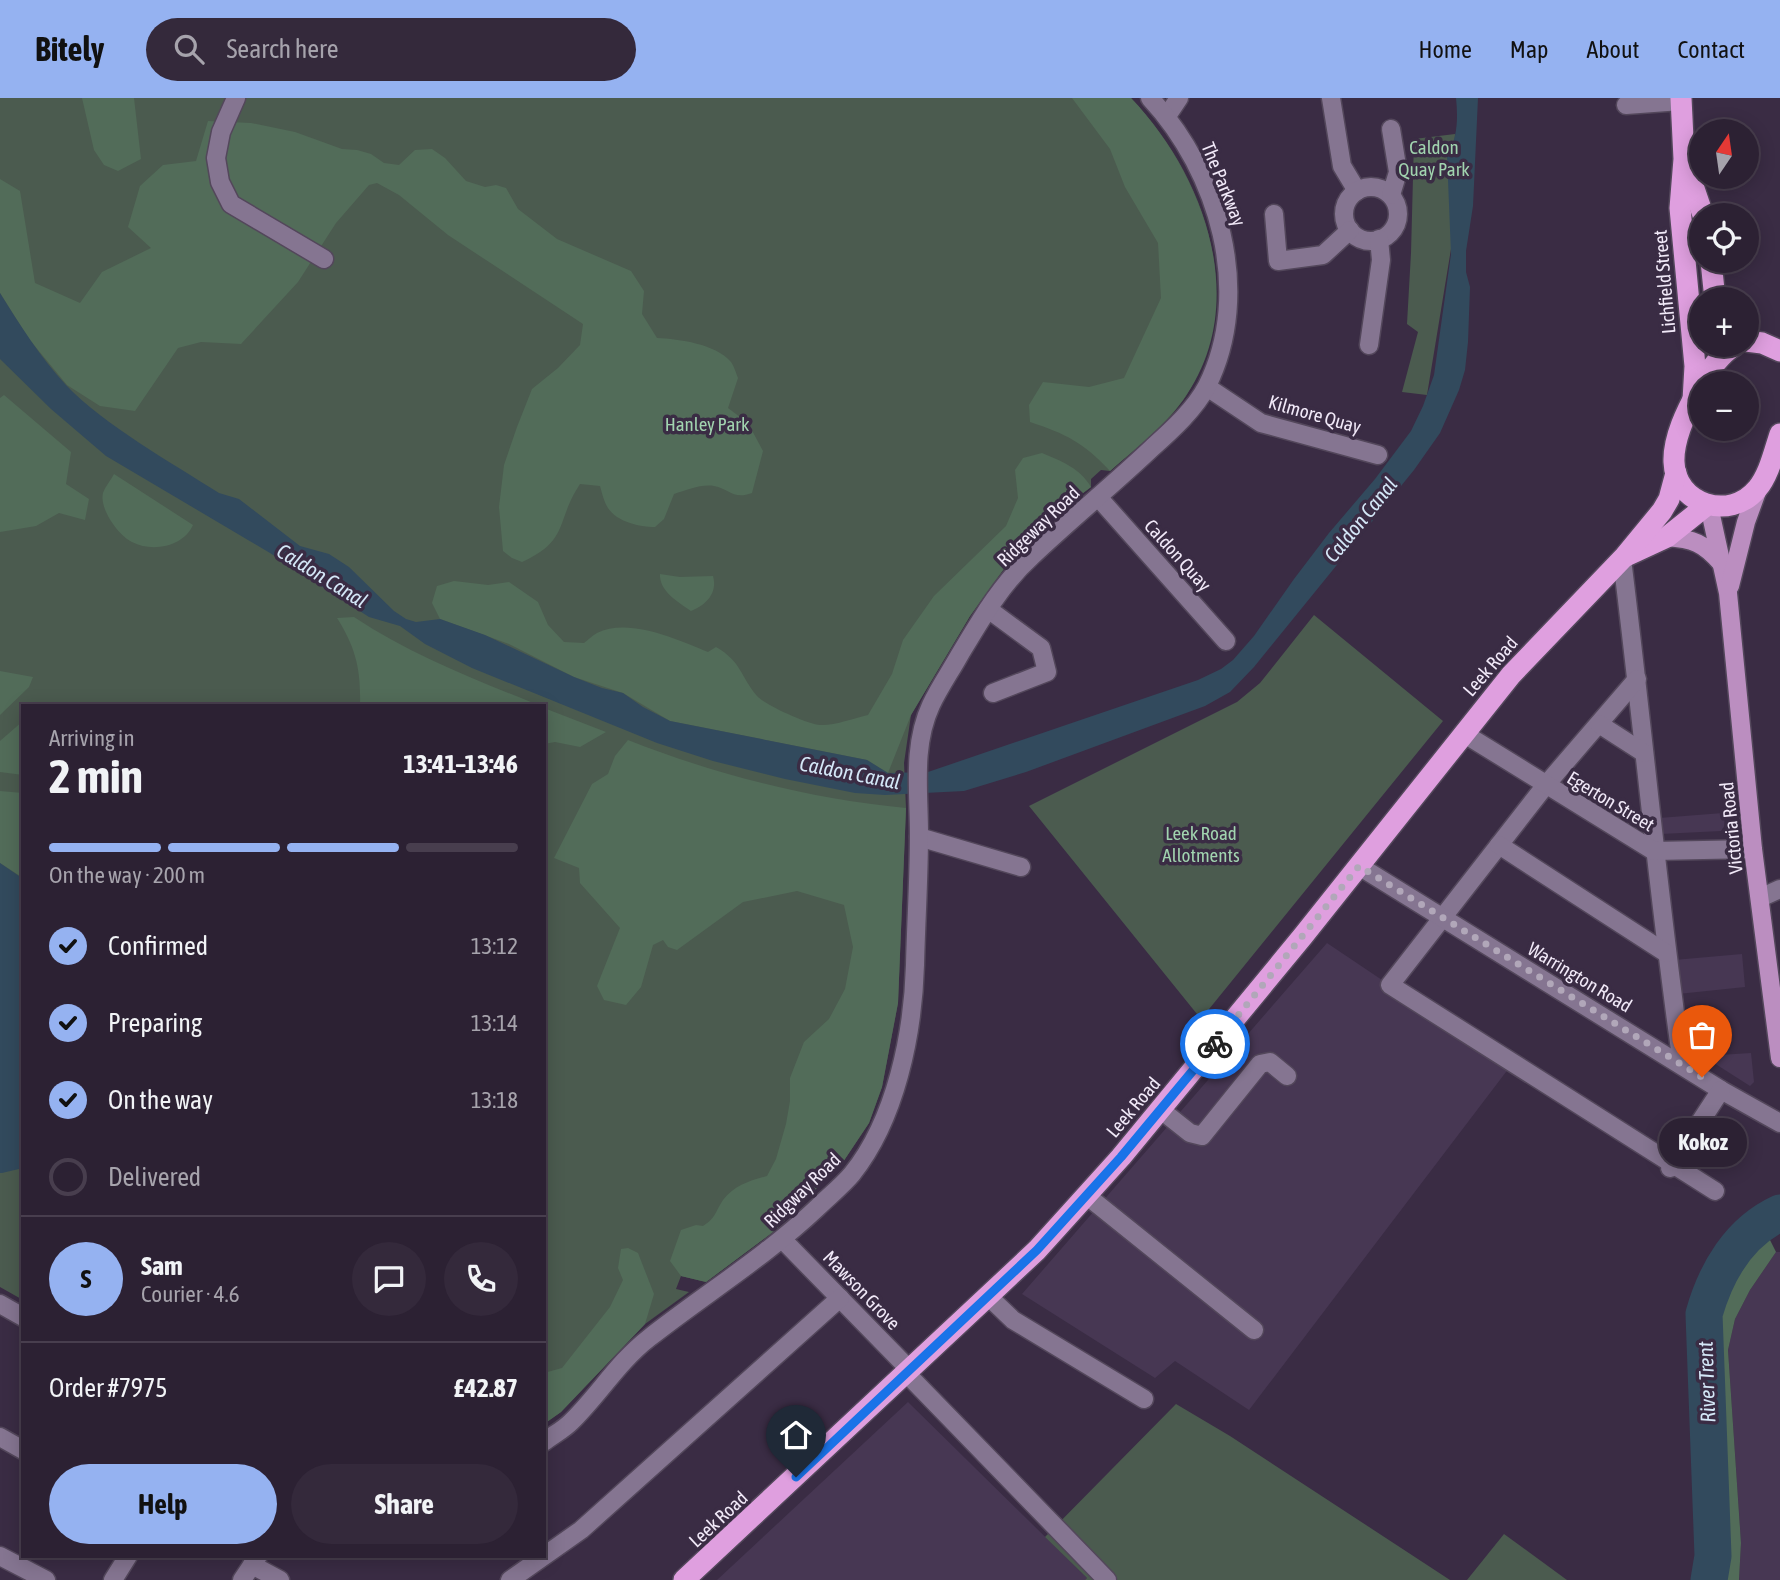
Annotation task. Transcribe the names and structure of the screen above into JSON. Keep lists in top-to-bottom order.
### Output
{
  "streets": {
    "highway": ["Lichfield Street", "Leek Road"],
    "main road": ["Victoria Road"],
    "street": [
      "The Parkway",
      "Kilmore Quay",
      "Ridgeway Road",
      "Caldon Quay",
      "Egerton Street",
      "Warrington Road",
      "Ridgway Road",
      "Mawson Grove"
    ]
  },
  "crossings": [
    ["The Parkway", "Ridgeway Road"],
    ["Kilmore Quay", "Ridgeway Road"],
    ["Ridgeway Road", "Caldon Quay"],
    ["Ridgeway Road", "Ridgway Road"],
    ["Leek Road", "Egerton Street"],
    ["Leek Road", "Victoria Road"],
    ["Leek Road", "Warrington Road"],
    ["Leek Road", "Mawson Grove"],
    ["Egerton Street", "Victoria Road"],
    ["Ridgway Road", "Mawson Grove"]
  ],
  "water": ["Caldon Canal", "River Trent"],
  "parks": ["Caldon Quay Park", "Hanley Park", "Leek Road Allotments"],
  "places": ["Kokoz"],
  "north": "top",
  "page": {
    "header": "Bitely",
    "search": "Search here",
    "nav": [
      "Home",
      "Map",
      "About",
      "Contact"
    ],
    "map_buttons": ["+", "−"],
    "heading": ["2 min", "Arriving in", "13:41–13:46"],
    "panel": [
      "Sam",
      "Courier · 4.6",
      "Order #7975",
      "£42.87"
    ],
    "bar": "On the way · 200 m",
    "list": [
      ["Confirmed", "13:12"],
      ["Preparing", "13:14"],
      ["On the way", "13:18"],
      "Delivered"
    ],
    "bubble": "Kokoz",
    "round": "S",
    "buttons": ["Help", "Share"]
  }
}
